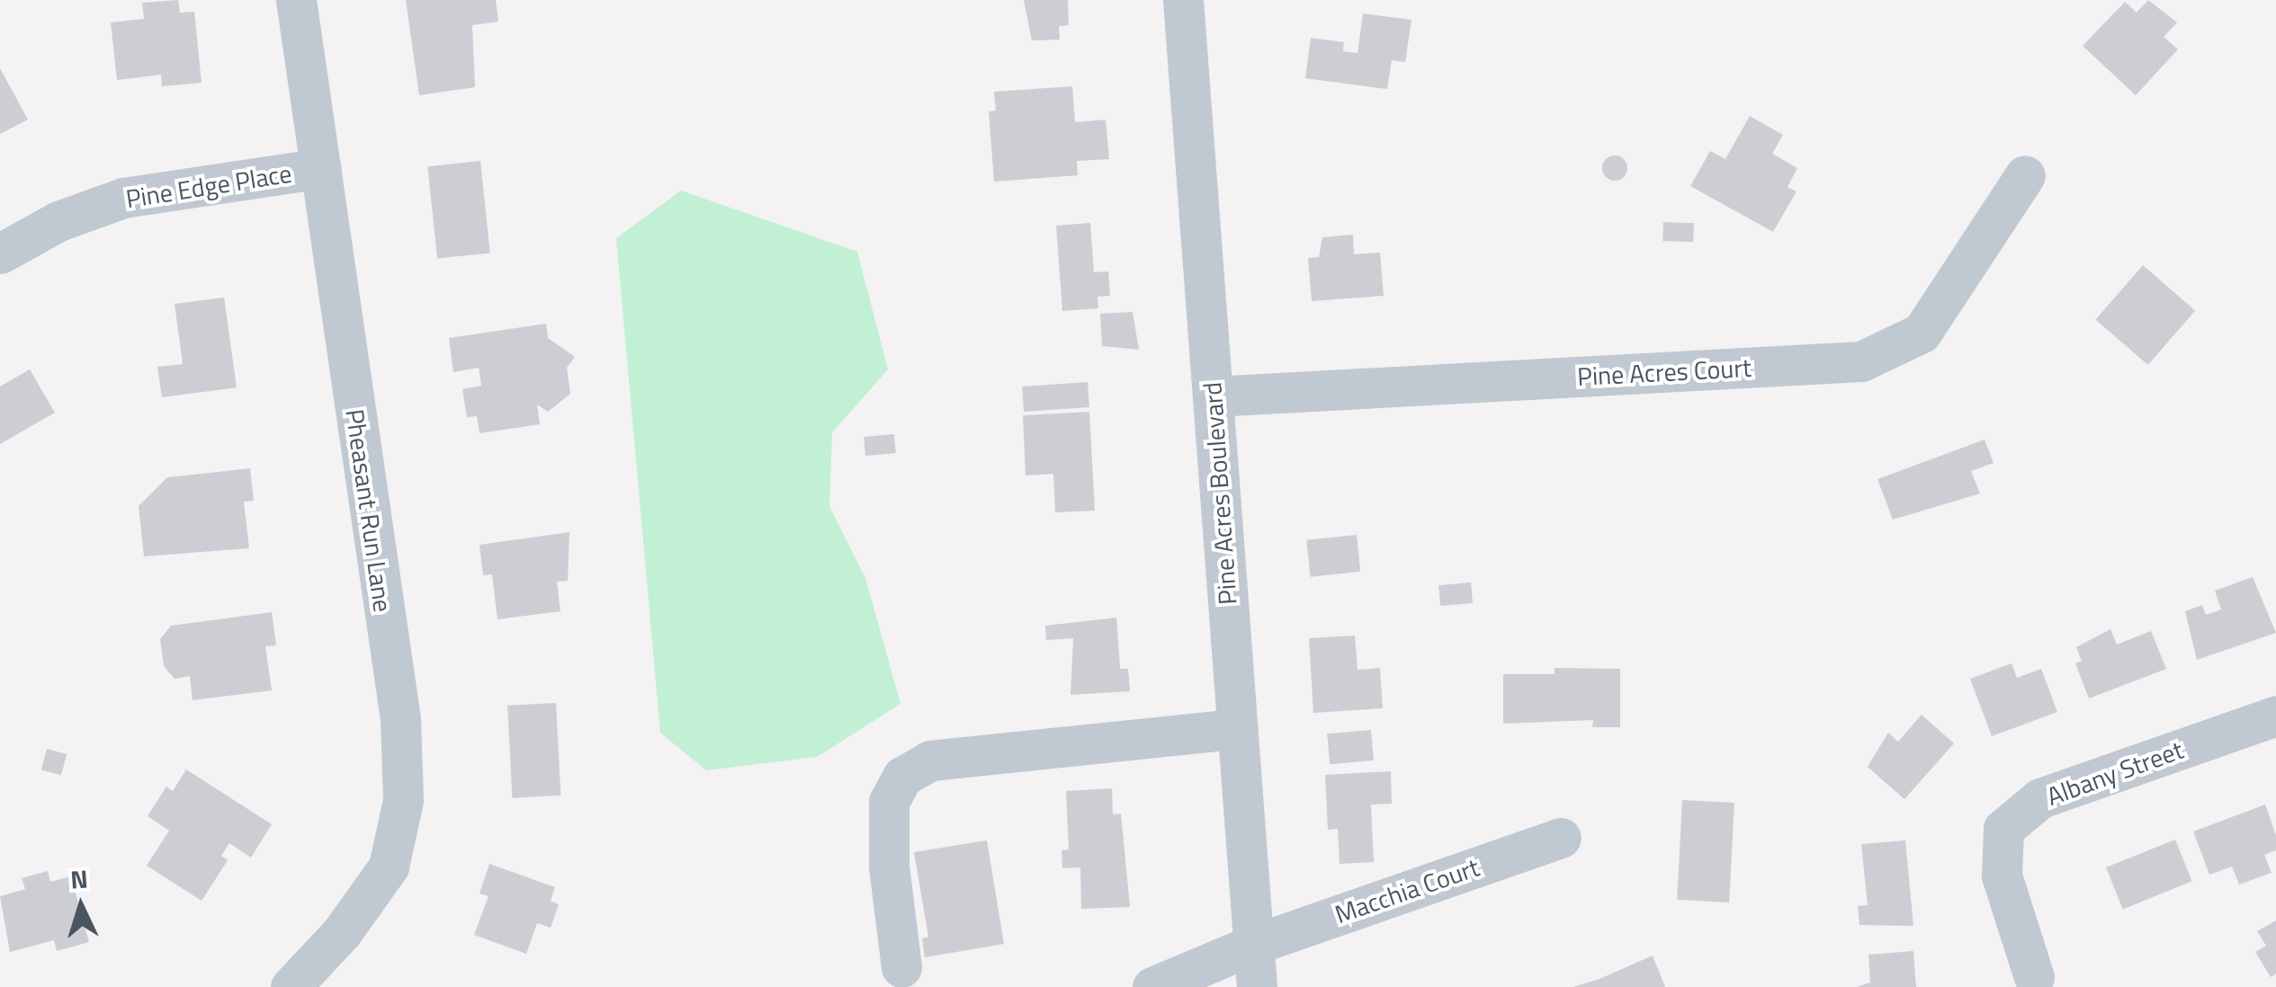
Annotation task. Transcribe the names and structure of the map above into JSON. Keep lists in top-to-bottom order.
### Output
{
  "streets": {
    "street": [
      "Pine Edge Place",
      "Pine Acres Court",
      "Pine Acres Boulevard",
      "Pheasant Run Lane",
      "Albany Street",
      "Macchia Court"
    ]
  },
  "crossings": [
    ["Pine Edge Place", "Pheasant Run Lane"],
    ["Pine Acres Court", "Pine Acres Boulevard"],
    ["Pine Acres Boulevard", "Macchia Court"]
  ],
  "north": "top"
}
